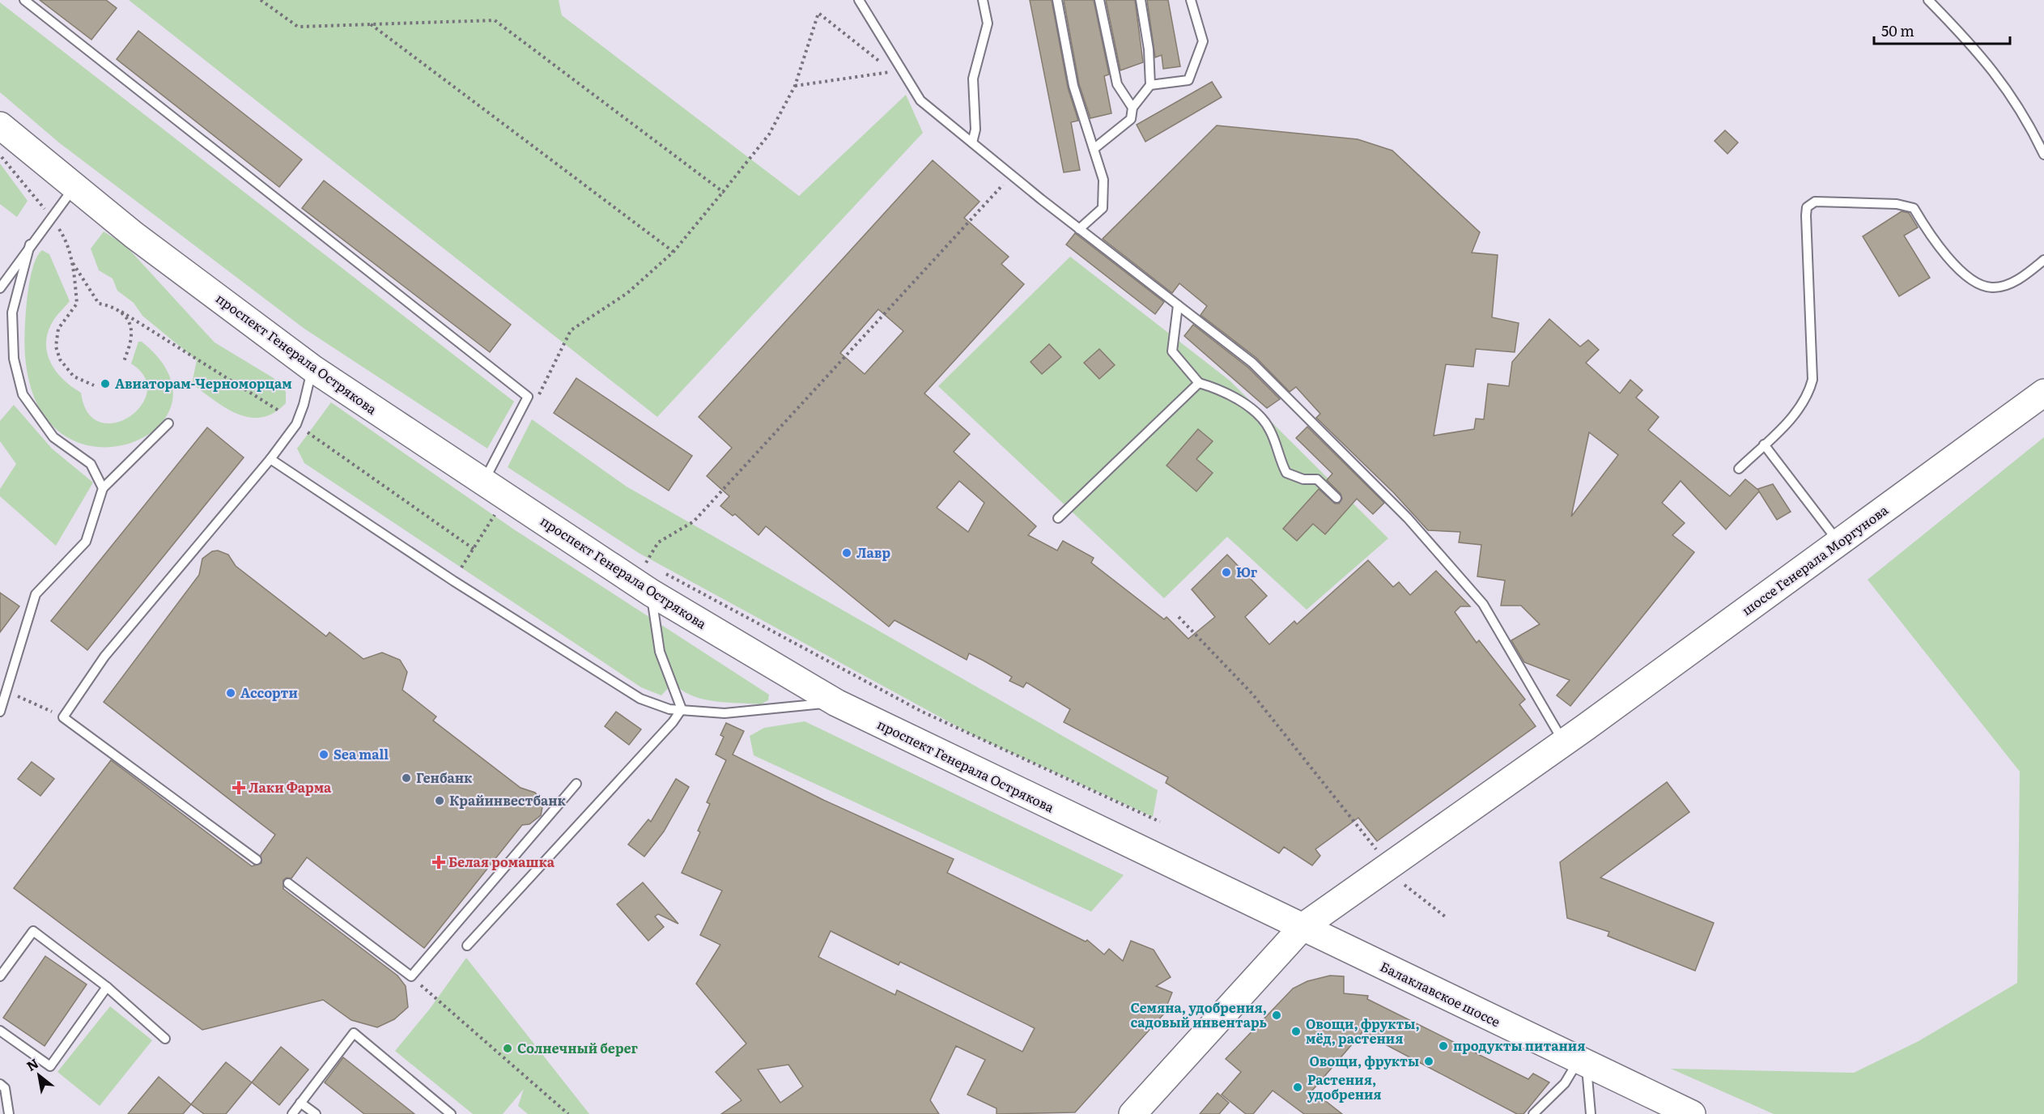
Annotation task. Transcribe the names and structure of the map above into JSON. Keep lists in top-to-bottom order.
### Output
{
  "streets": {
    "main road": ["проспект Генерала Острякова", "шоссе Генерала Моргунова", "Балаклавское шоссе"]
  },
  "crossings": [
    ["проспект Генерала Острякова", "шоссе Генерала Моргунова"],
    ["проспект Генерала Острякова", "Балаклавское шоссе"],
    ["шоссе Генерала Моргунова", "Балаклавское шоссе"]
  ],
  "places": {
    "other": [
      "Авиаторам-Черноморцам",
      "Лавр",
      "Юг",
      "Ассорти",
      "Sea mall",
      "Генбанк",
      "Крайинвестбанк",
      "Семяна, удобрения, садовый инвентарь",
      "Овощи, фрукты, мёд, растения",
      "продукты питания",
      "Солнечный берег",
      "Овощи, фрукты",
      "Растения, удобрения"
    ],
    "health": ["Лаки Фарма", "Белая ромашка"]
  },
  "scale_bar": "50 m",
  "north": "top left"
}
